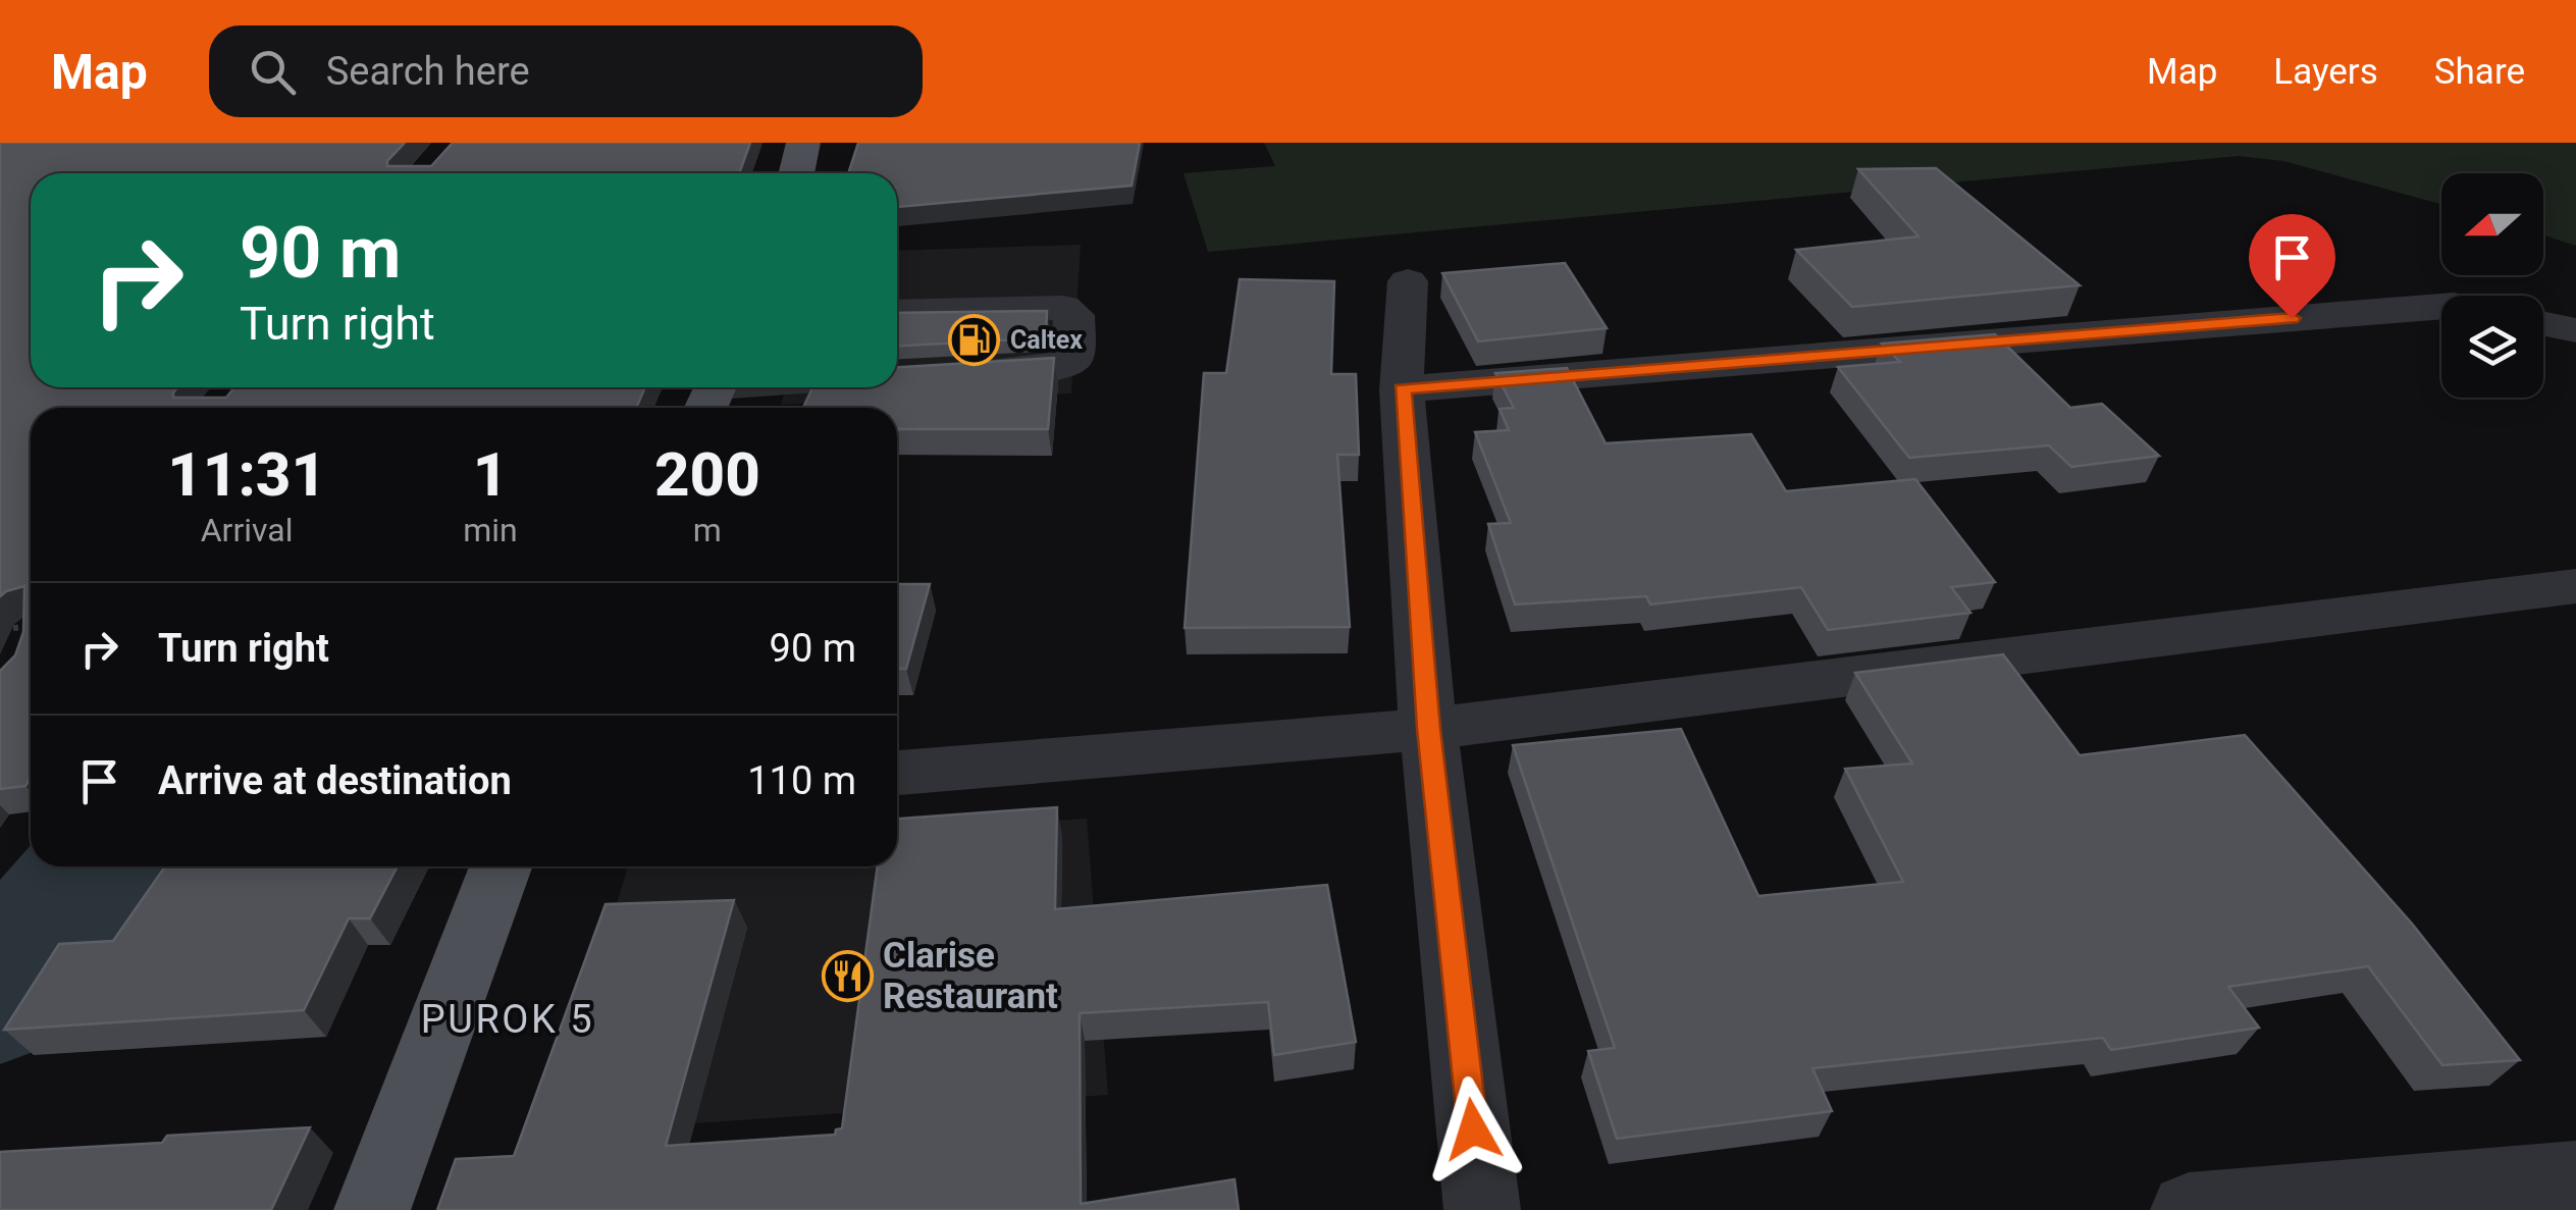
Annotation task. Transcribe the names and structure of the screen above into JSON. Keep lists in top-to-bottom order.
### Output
{
  "districts": ["PUROK 5"],
  "places": {
    "fuel station": ["Caltex"],
    "restaurant": ["Clarise Restaurant"]
  },
  "north": "left",
  "page": {
    "header": "Map",
    "search": "Search here",
    "nav": ["Map", "Layers", "Share"],
    "turn": ["90 m", "Turn right"],
    "eta": [
      "11:31",
      "Arrival",
      "1",
      "min",
      "200",
      "m"
    ],
    "list": [
      {
        "name": "Turn right",
        "value": "90 m"
      },
      {
        "name": "Arrive at destination",
        "value": "110 m"
      }
    ]
  }
}
